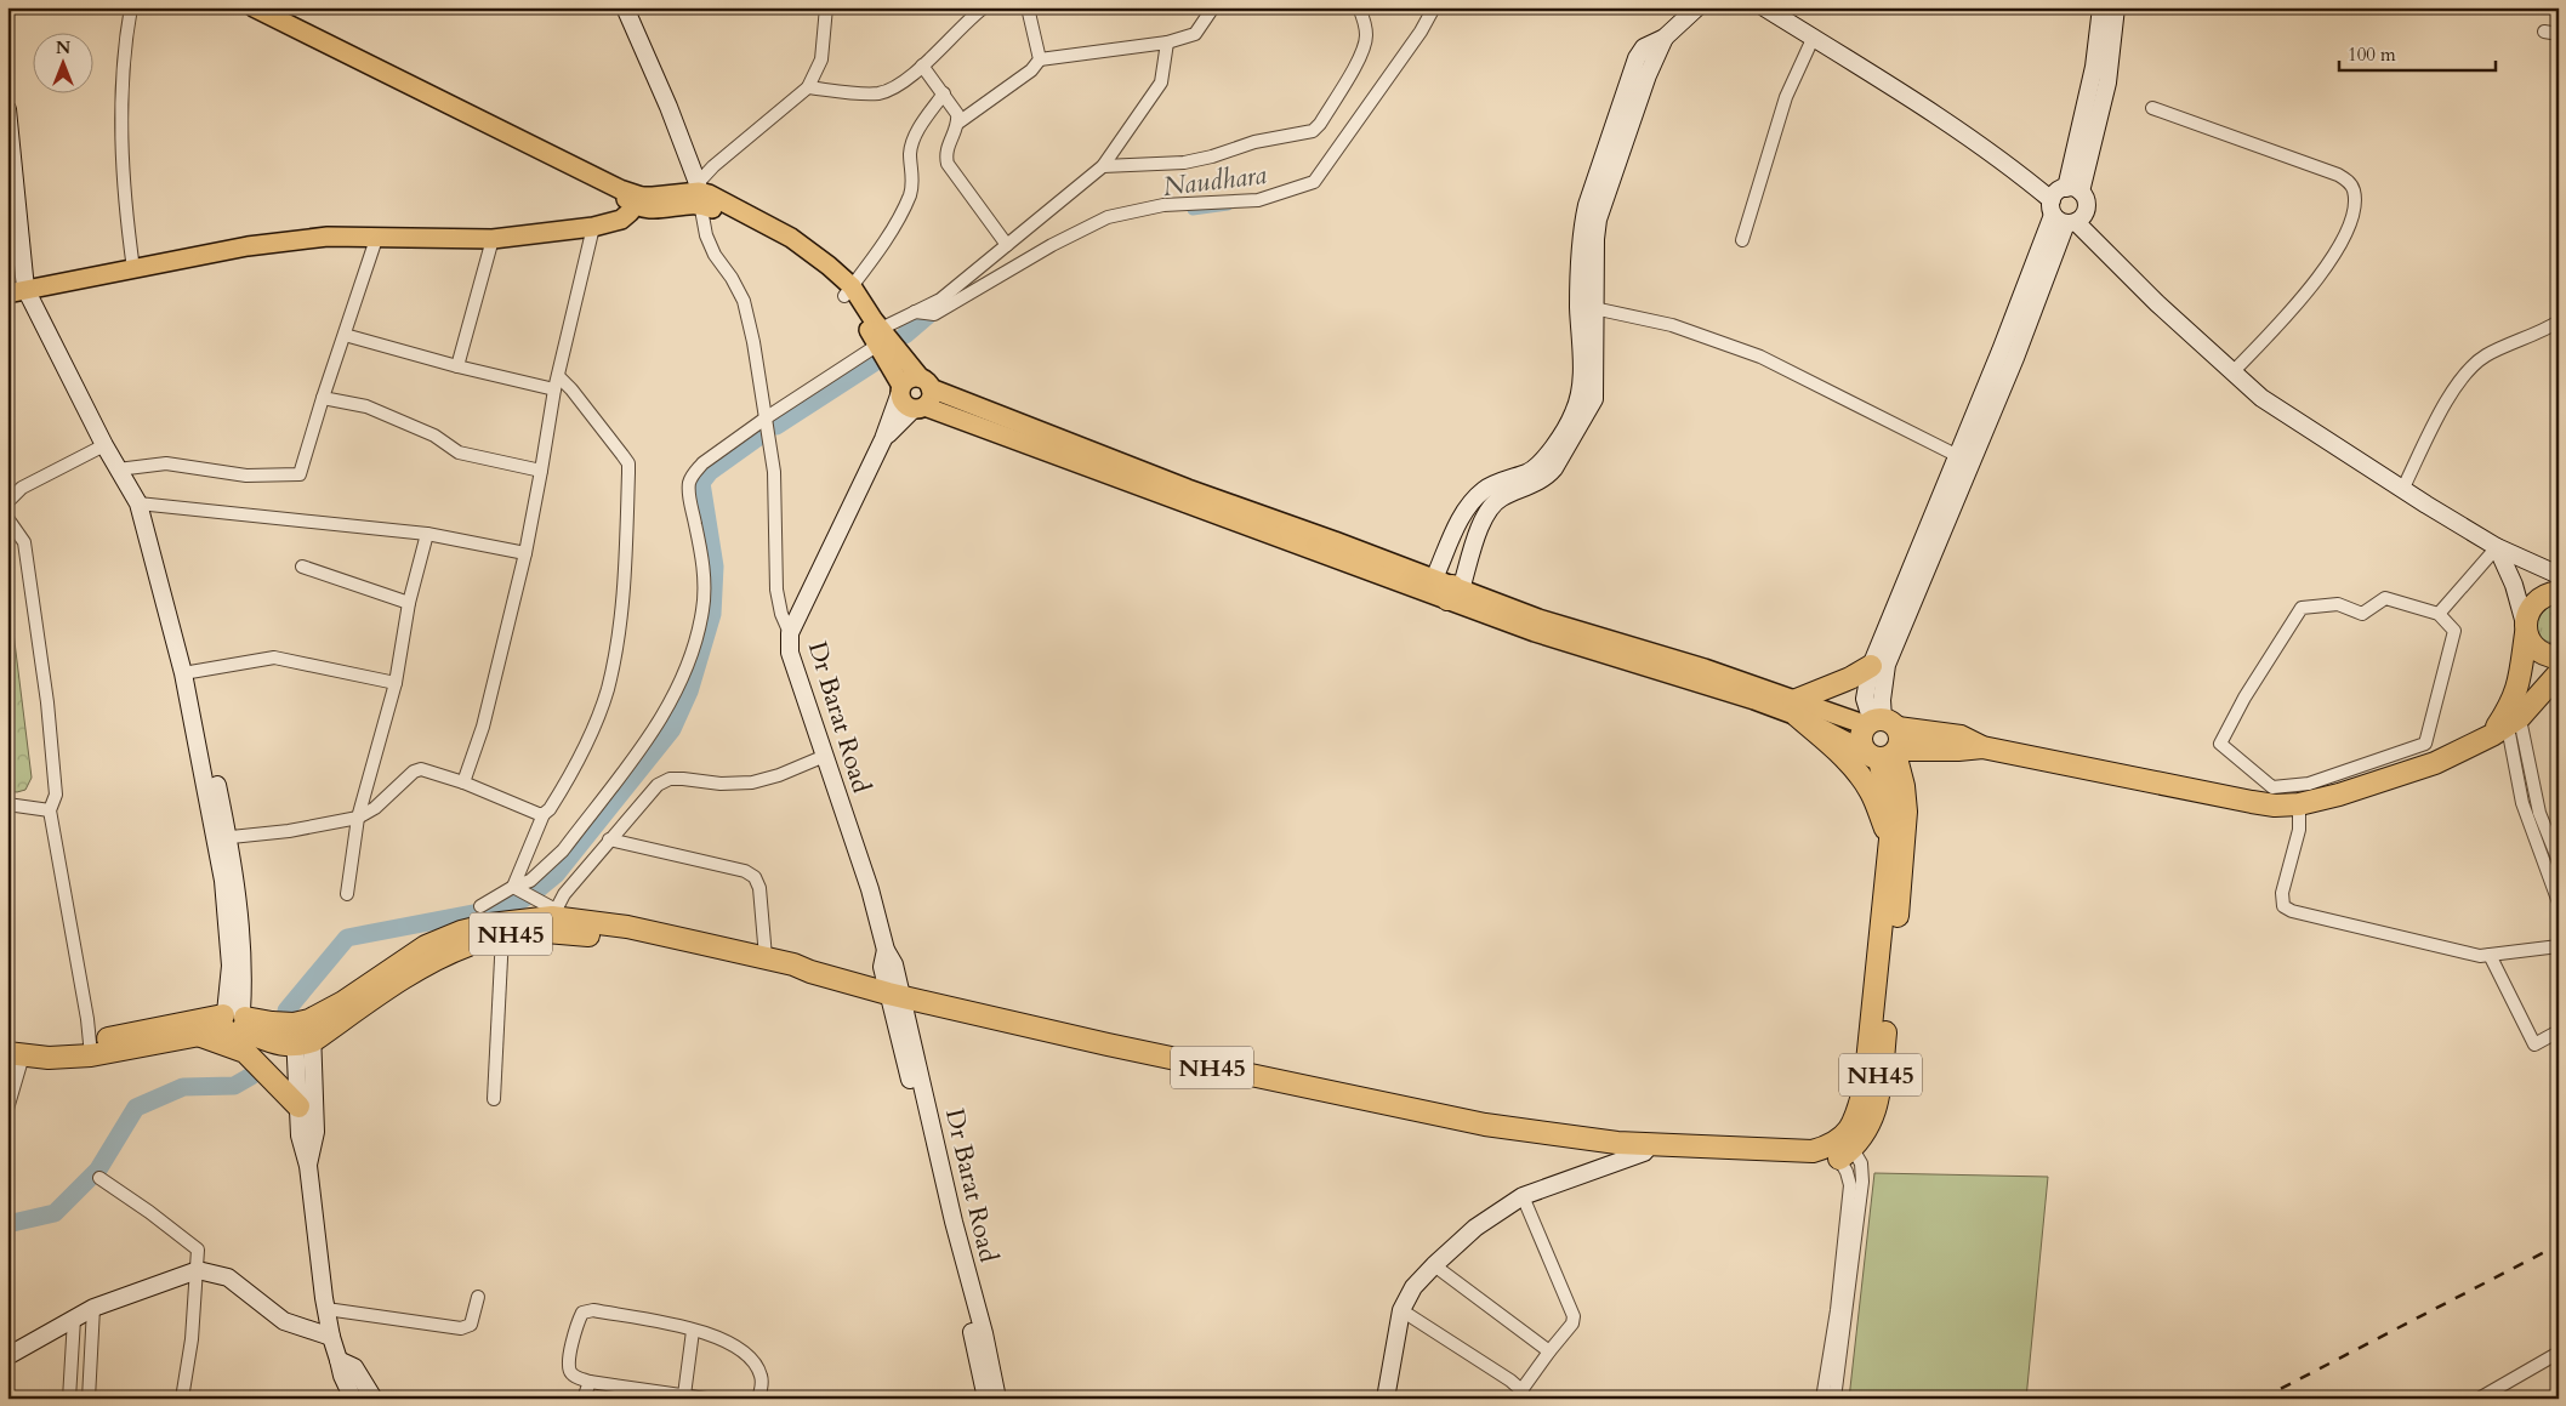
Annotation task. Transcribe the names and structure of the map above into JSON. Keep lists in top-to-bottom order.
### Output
{
  "streets": {
    "highway": ["NH45"],
    "street": ["Dr Barat Road"]
  },
  "crossings": [
    ["Dr Barat Road", "NH45"]
  ],
  "water": ["Naudhara"],
  "scale_bar": "100 m",
  "north": "top"
}
